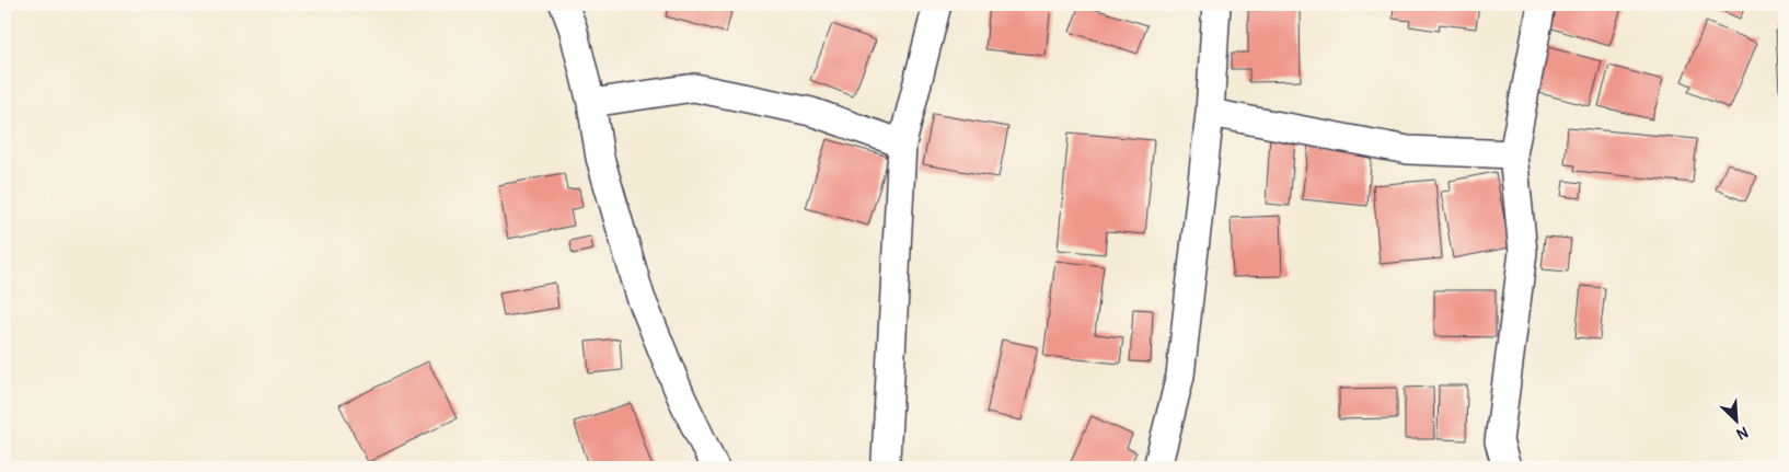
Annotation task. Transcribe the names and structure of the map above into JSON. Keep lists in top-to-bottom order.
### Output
{
  "north": "bottom right"
}
